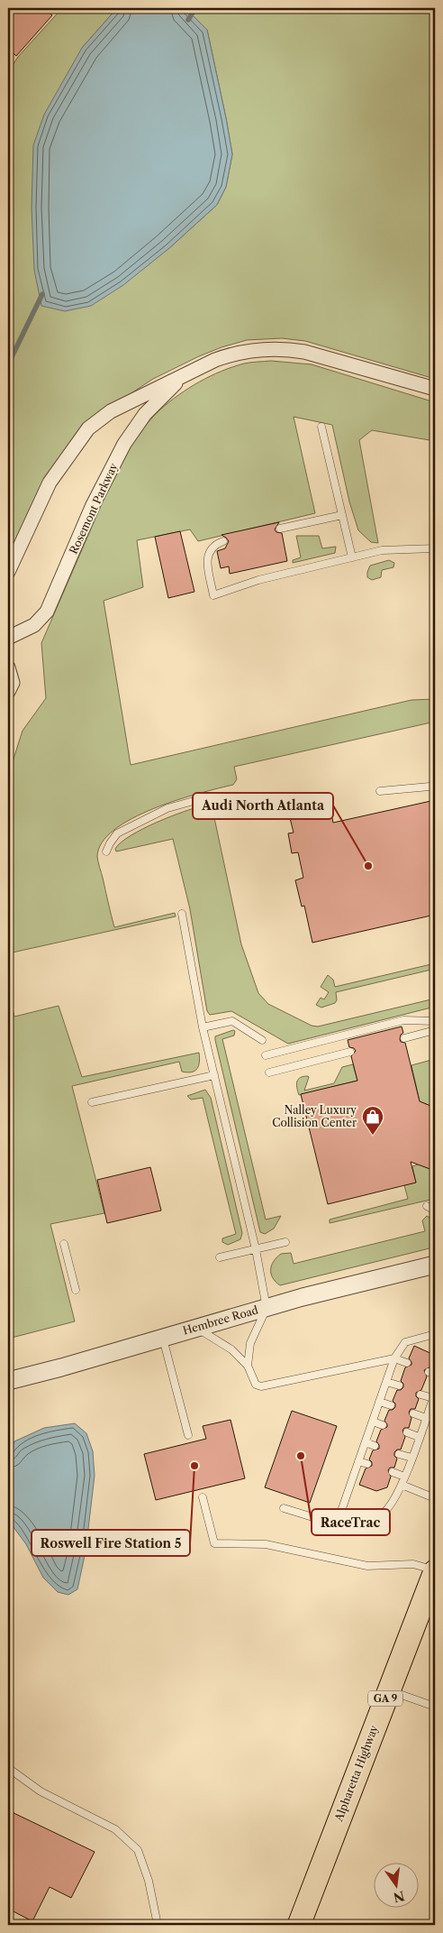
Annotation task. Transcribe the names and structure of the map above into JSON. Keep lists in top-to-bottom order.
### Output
{
  "streets": {
    "highway": ["GA 9", "Alpharetta Highway"],
    "street": ["Rosemont Parkway", "Hembree Road"]
  },
  "places": {
    "other": ["Audi North Atlanta", "RaceTrac", "Roswell Fire Station 5"],
    "shop": ["Nalley Luxury Collision Center"]
  },
  "north": "bottom"
}
